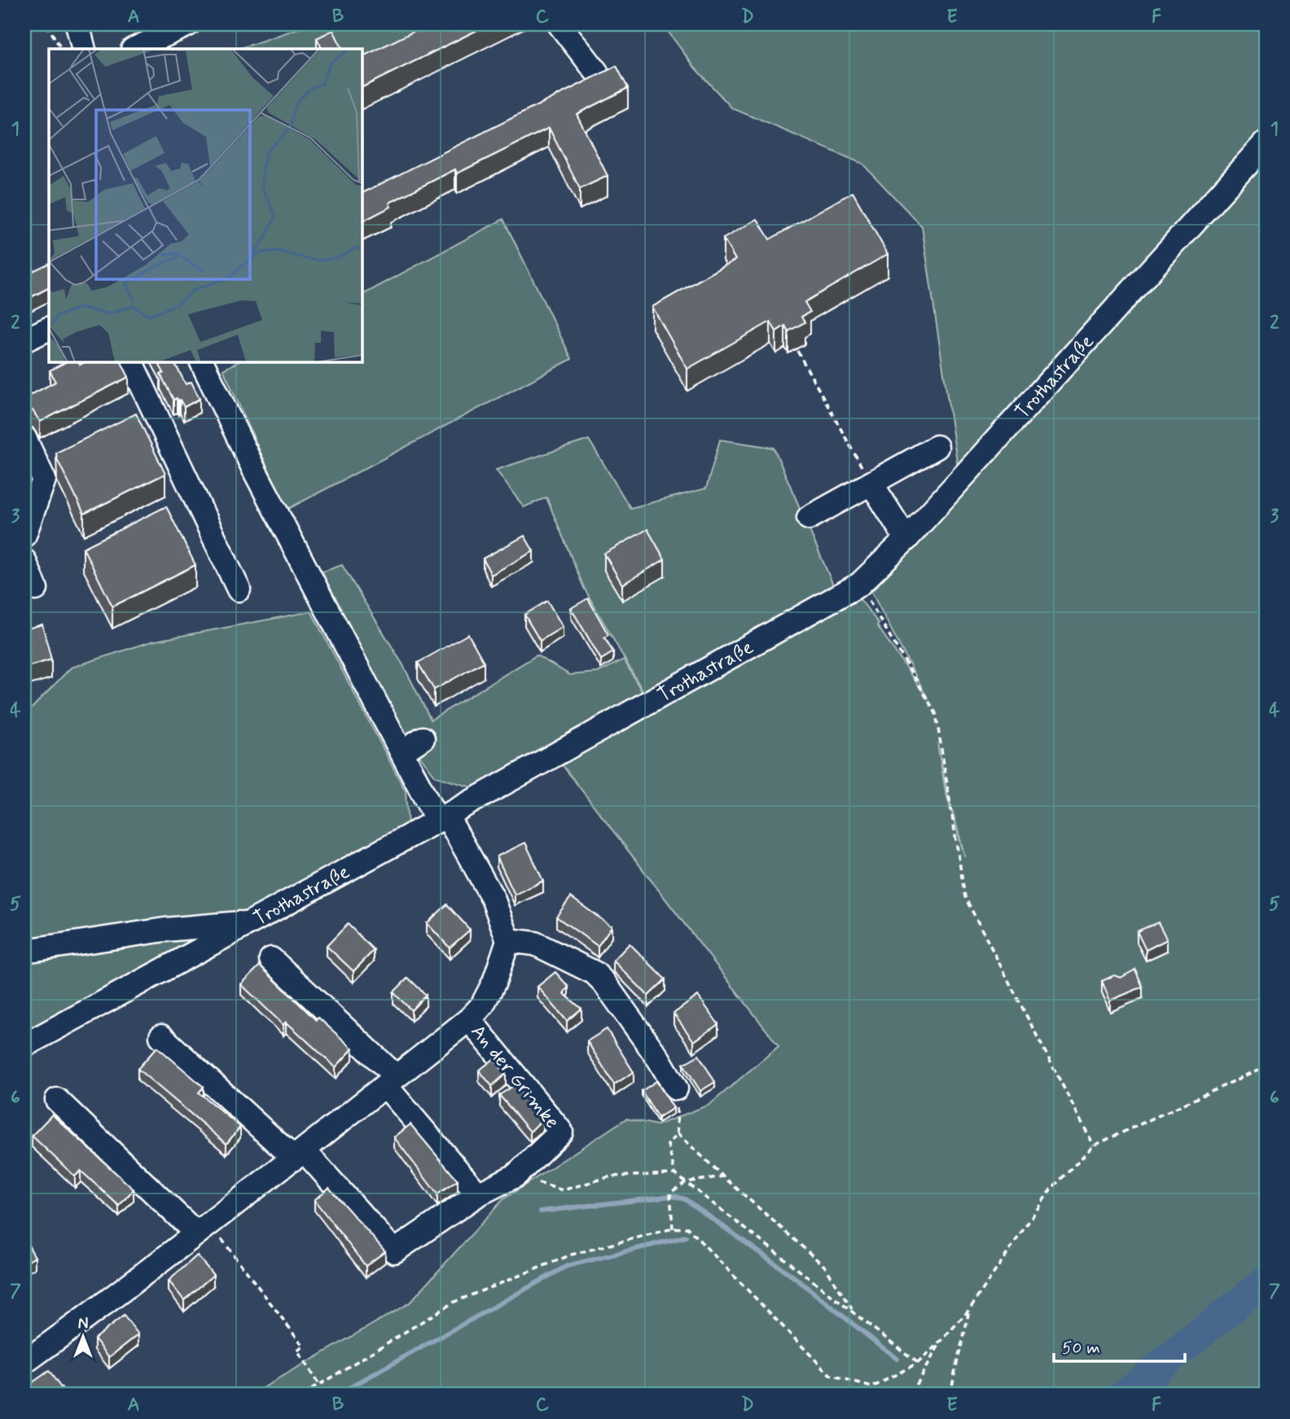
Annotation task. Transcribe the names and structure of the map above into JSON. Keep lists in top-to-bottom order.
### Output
{
  "streets": {
    "street": ["Trothastraße", "An der Grimke"]
  },
  "scale_bar": "50 m",
  "north": "top",
  "grid": {
    "columns": [
      "A",
      "B",
      "C",
      "D",
      "E",
      "F"
    ],
    "rows": [
      "1",
      "2",
      "3",
      "4",
      "5",
      "6",
      "7"
    ]
  }
}
